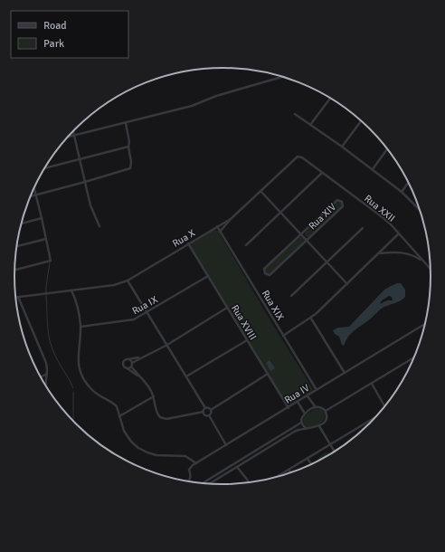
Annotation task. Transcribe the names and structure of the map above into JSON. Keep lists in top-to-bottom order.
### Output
{
  "streets": {
    "street": [
      "Rua XXII",
      "Rua XIV",
      "Rua X",
      "Rua IX",
      "Rua XIX",
      "Rua XVIII",
      "Rua IV"
    ]
  },
  "crossings": [
    ["Rua XXII", "Rua X"],
    ["Rua X", "Rua XIX"],
    ["Rua X", "Rua XVIII"],
    ["Rua IX", "Rua XVIII"],
    ["Rua XIX", "Rua IV"],
    ["Rua XVIII", "Rua IV"]
  ],
  "legend": ["Road", "Park"]
}
